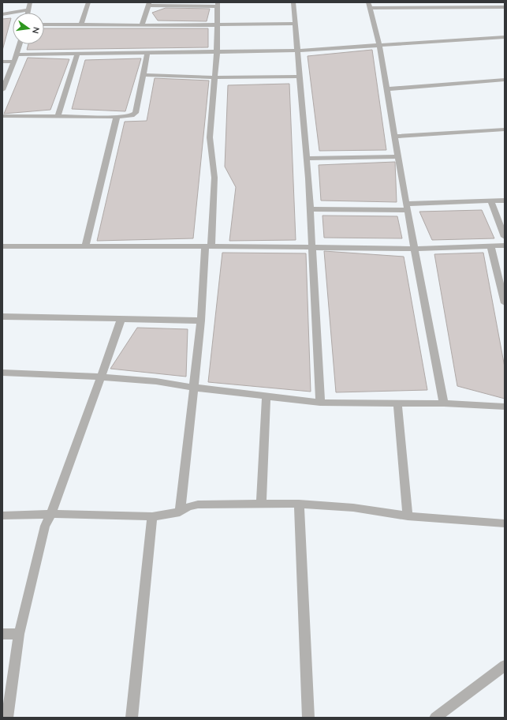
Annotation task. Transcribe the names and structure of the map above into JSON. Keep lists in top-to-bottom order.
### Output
{
  "north": "right"
}
